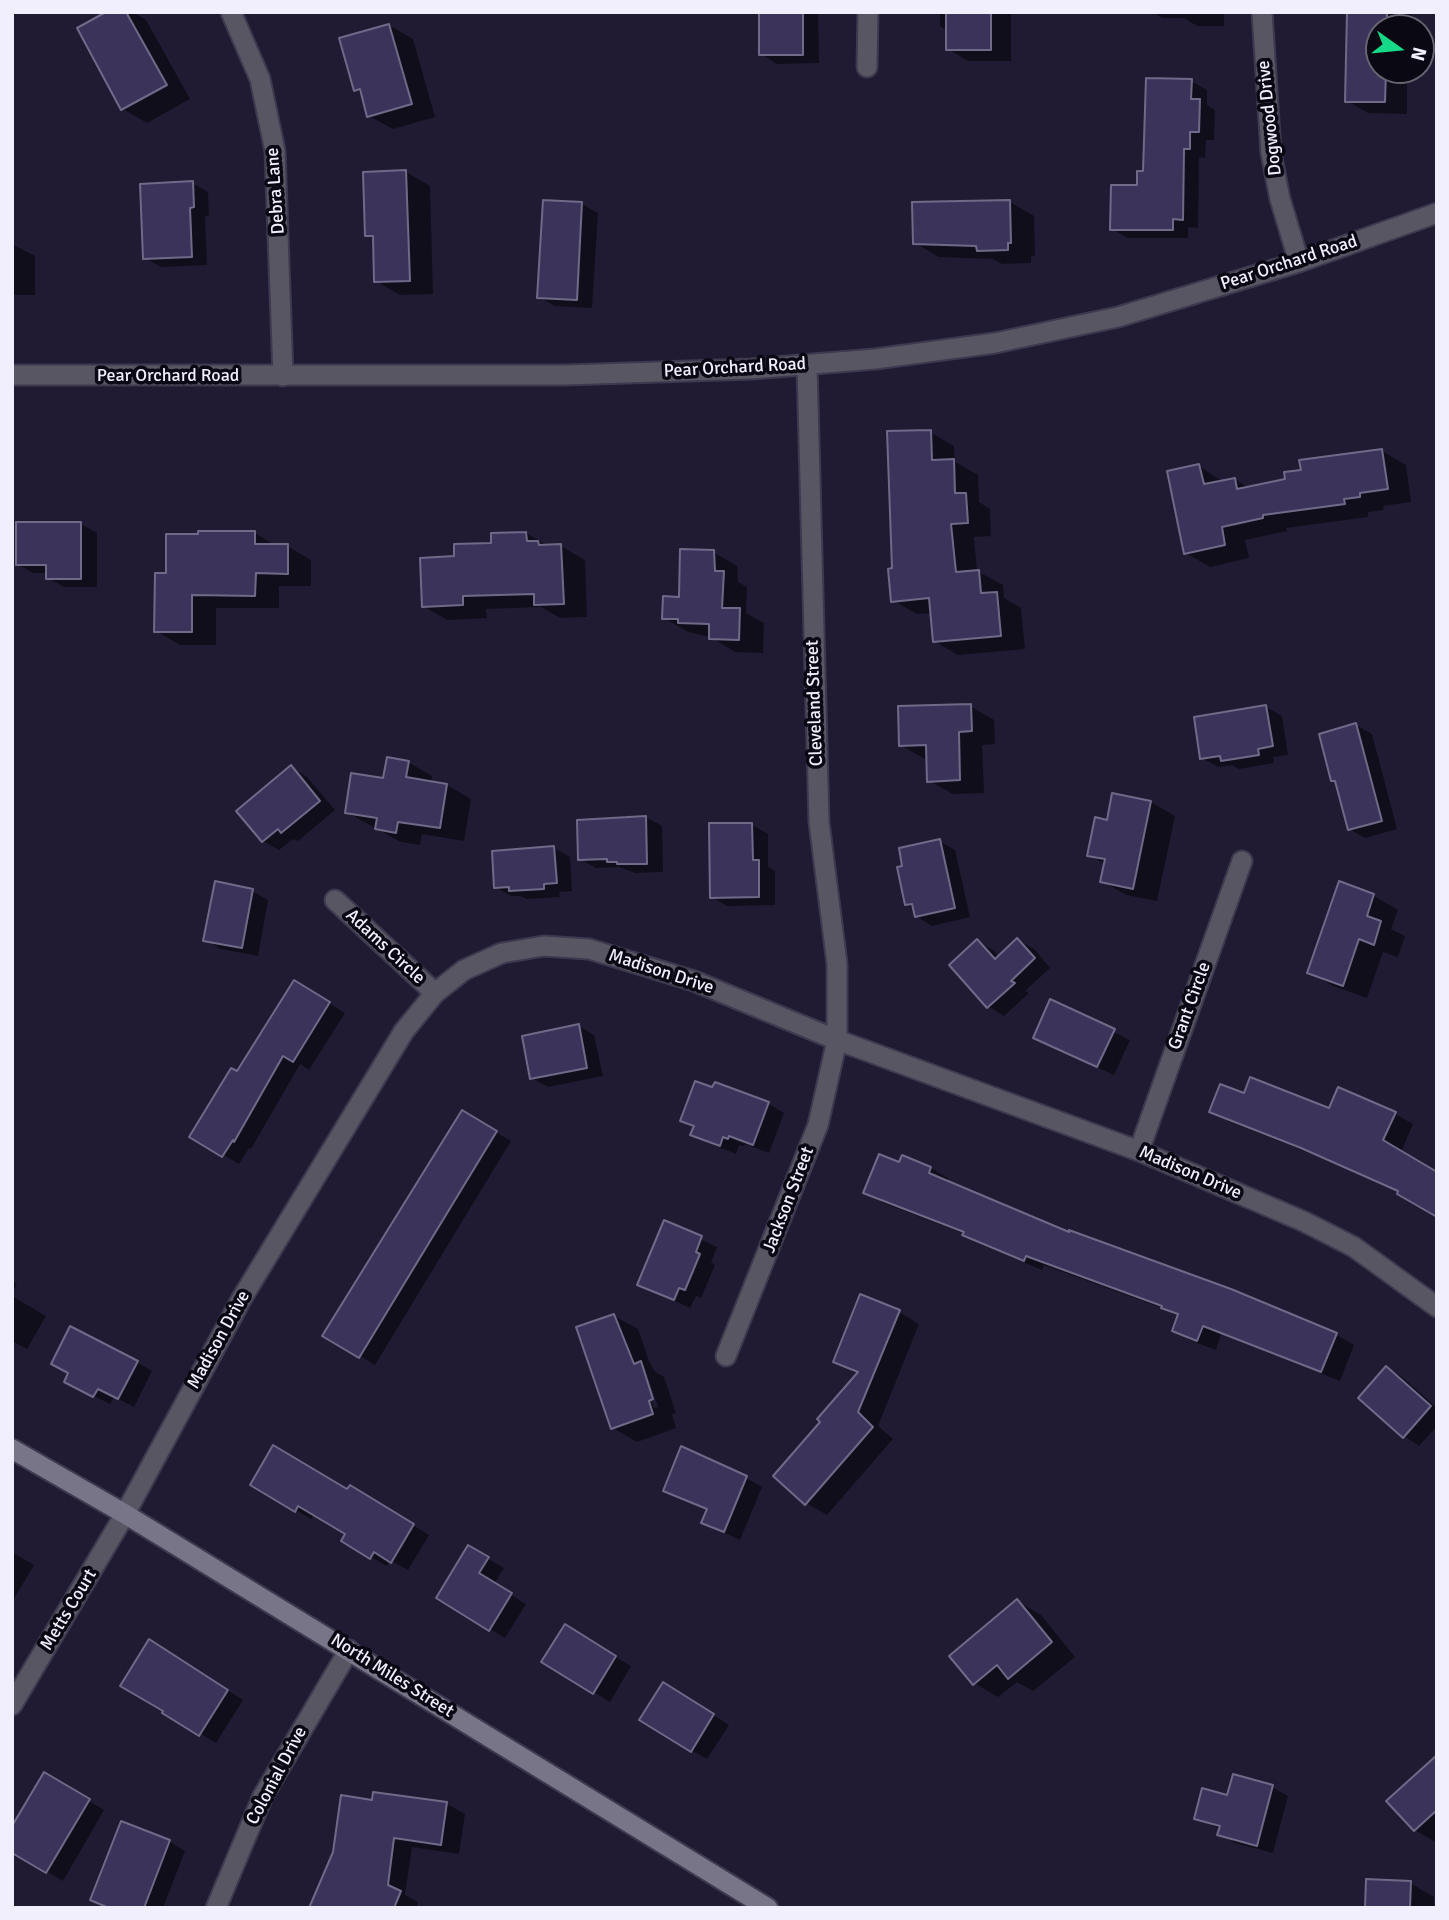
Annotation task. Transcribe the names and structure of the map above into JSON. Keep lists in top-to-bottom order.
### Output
{
  "streets": {
    "main road": ["North Miles Street"],
    "street": [
      "Dogwood Drive",
      "Debra Lane",
      "Pear Orchard Road",
      "Cleveland Street",
      "Adams Circle",
      "Madison Drive",
      "Grant Circle",
      "Jackson Street",
      "Metts Court",
      "Colonial Drive"
    ]
  },
  "crossings": [
    ["Dogwood Drive", "Pear Orchard Road"],
    ["Debra Lane", "Pear Orchard Road"],
    ["Pear Orchard Road", "Cleveland Street"],
    ["Cleveland Street", "Madison Drive"],
    ["Cleveland Street", "Jackson Street"],
    ["Adams Circle", "Madison Drive"],
    ["Madison Drive", "Grant Circle"],
    ["Madison Drive", "Jackson Street"],
    ["Madison Drive", "Metts Court"],
    ["Madison Drive", "North Miles Street"],
    ["Metts Court", "North Miles Street"],
    ["North Miles Street", "Colonial Drive"]
  ],
  "north": "right"
}
